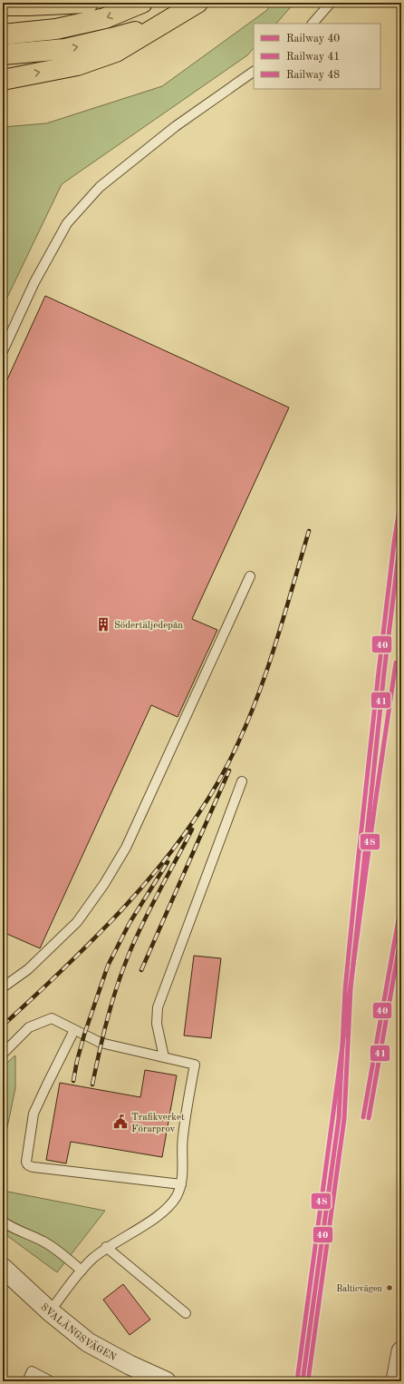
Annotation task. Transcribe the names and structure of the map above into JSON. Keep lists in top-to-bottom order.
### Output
{
  "streets": {
    "street": ["SVALÄNGSVÄGEN"]
  },
  "places": {
    "building": ["Södertäljedepån"],
    "public building": ["Trafikverket Förarprov"],
    "other": ["Balticvägen"]
  },
  "lines": ["rail line 40", "rail line 41", "rail line 48"],
  "legend": ["Railway 40", "Railway 41", "Railway 48"]
}
